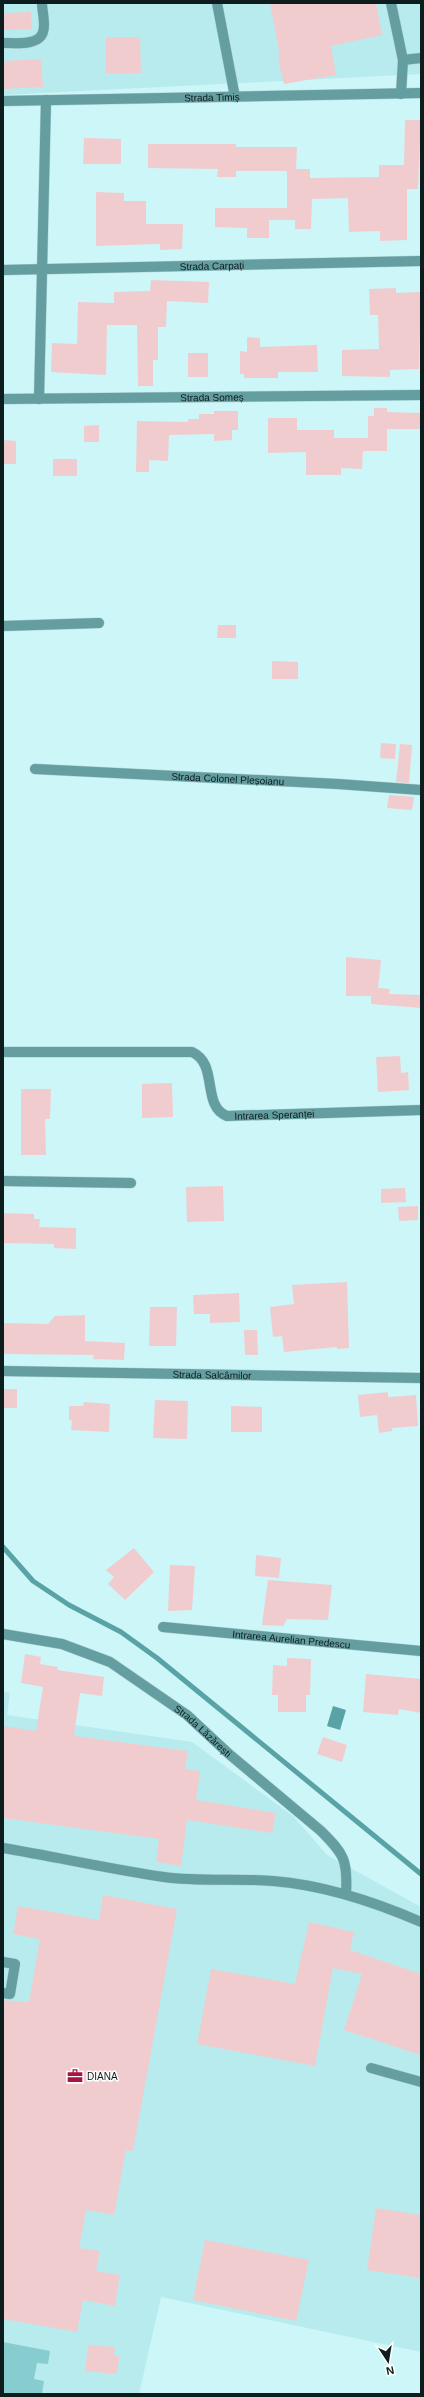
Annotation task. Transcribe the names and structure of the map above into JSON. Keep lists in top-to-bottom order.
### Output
{
  "streets": {
    "street": [
      "Strada Timiș",
      "Strada Carpați",
      "Strada Someș",
      "Strada Colonel Pleșoianu",
      "Intrarea Speranței",
      "Strada Salcâmilor",
      "Intrarea Aurelian Predescu",
      "Strada Lăzărești"
    ]
  },
  "places": {
    "office": ["DIANA"]
  },
  "north": "bottom"
}
